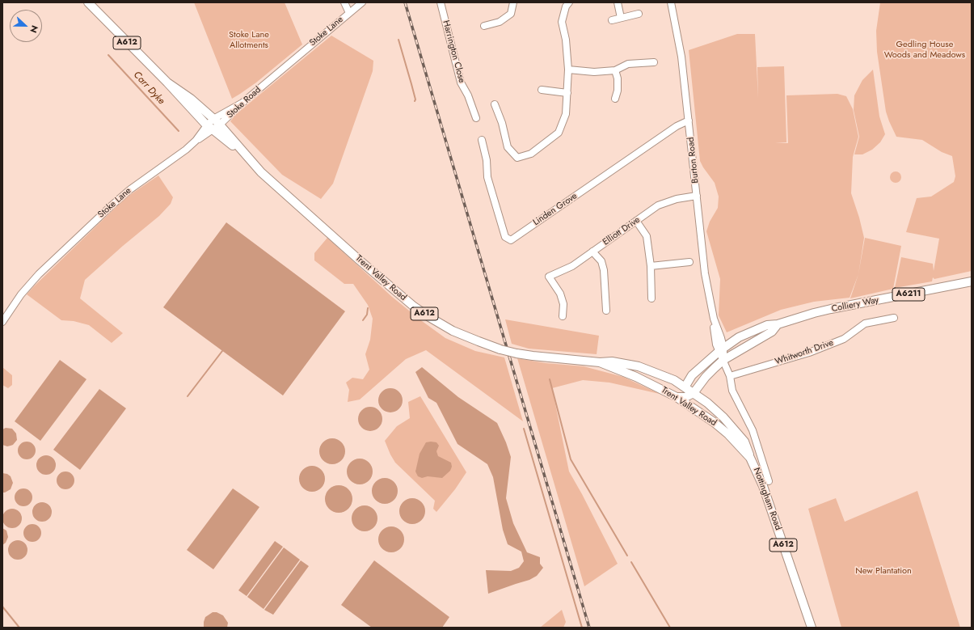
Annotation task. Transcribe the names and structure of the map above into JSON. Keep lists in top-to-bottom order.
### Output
{
  "streets": {
    "main road": [
      "A612",
      "Trent Valley Road",
      "A6211",
      "Colliery Way",
      "Nottingham Road"
    ],
    "street": [
      "Stoke Lane",
      "Harrington Close",
      "Stoke Road",
      "Burton Road",
      "Linden Grove",
      "Elliott Drive",
      "Whitworth Drive"
    ]
  },
  "crossings": [
    ["Stoke Lane", "Stoke Road"],
    ["A612", "Trent Valley Road"],
    ["Stoke Road", "Trent Valley Road"],
    ["Burton Road", "Linden Grove"],
    ["Burton Road", "Elliott Drive"],
    ["Burton Road", "Colliery Way"],
    ["Burton Road", "Whitworth Drive"],
    ["Trent Valley Road", "Colliery Way"],
    ["Trent Valley Road", "Nottingham Road"]
  ],
  "water": ["Carr Dyke"],
  "parks": ["Stoke Lane Allotments", "Gedling House Woods and Meadows", "New Plantation"],
  "north": "right"
}
